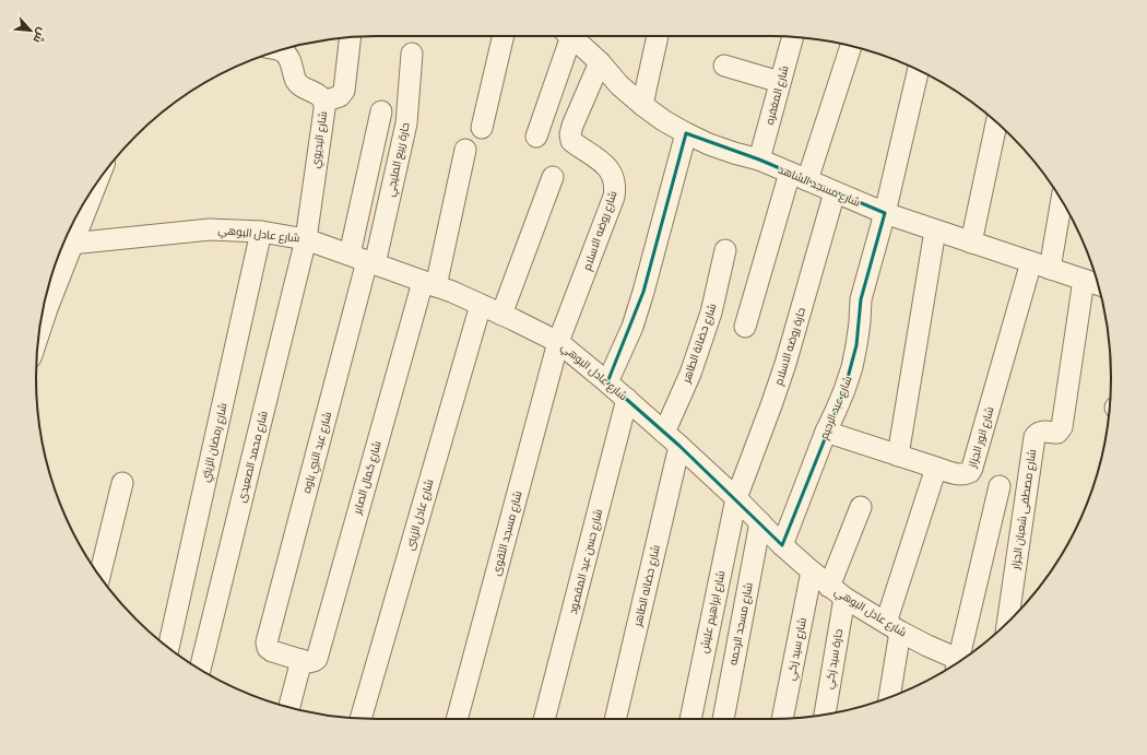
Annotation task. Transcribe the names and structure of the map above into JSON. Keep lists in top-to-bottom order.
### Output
{
  "streets": {
    "street": [
      "شارع المغفره",
      "شارع البديوي",
      "حارة ربيع المليجي",
      "شارع مسجد الشاهد",
      "شارع روضه الاسلام",
      "شارع عادل البوهي",
      "شارع حضانة الطاهر",
      "حارة روضه الاسلام",
      "شارع عبد الرحيم",
      "شارع انور الجزاز",
      "شارع رمضان الزيتي",
      "شارع عبد النبي باوه",
      "شارع محمد الصعيدى",
      "شارع كمال الصابر",
      "شارع مصطفى شعبان الجزار",
      "شارع عادل الزينى",
      "شارع مسجد التقوى",
      "شارع حسن عبد المقصود",
      "شارع حضانه الطاهر",
      "شارع ابراهيم عليش",
      "شارع مسجد الرحمه",
      "شارع سيد زكي",
      "حارة سيد زكي"
    ]
  },
  "crossings": [
    ["شارع المغفره", "شارع مسجد الشاهد"],
    ["شارع البديوي", "شارع عادل البوهي"],
    ["شارع البديوي", "شارع محمد الصعيدى"],
    ["حارة ربيع المليجي", "شارع عادل البوهي"],
    ["حارة ربيع المليجي", "شارع عبد النبي باوه"],
    ["شارع مسجد الشاهد", "شارع روضه الاسلام"],
    ["شارع مسجد الشاهد", "حارة روضه الاسلام"],
    ["شارع مسجد الشاهد", "شارع عبد الرحيم"],
    ["شارع مسجد الشاهد", "شارع انور الجزاز"],
    ["شارع مسجد الشاهد", "شارع مصطفى شعبان الجزار"],
    ["شارع روضه الاسلام", "شارع عادل البوهي"],
    ["شارع روضه الاسلام", "شارع مسجد التقوى"],
    ["شارع عادل البوهي", "شارع حضانة الطاهر"],
    ["شارع عادل البوهي", "حارة روضه الاسلام"],
    ["شارع عادل البوهي", "شارع عبد الرحيم"],
    ["شارع عادل البوهي", "شارع رمضان الزيتي"],
    ["شارع عادل البوهي", "شارع عبد النبي باوه"],
    ["شارع عادل البوهي", "شارع محمد الصعيدى"],
    ["شارع عادل البوهي", "شارع كمال الصابر"],
    ["شارع عادل البوهي", "شارع عادل الزينى"],
    ["شارع عادل البوهي", "شارع مسجد التقوى"],
    ["شارع عادل البوهي", "شارع حسن عبد المقصود"],
    ["شارع عادل البوهي", "شارع حضانه الطاهر"],
    ["شارع عادل البوهي", "شارع ابراهيم عليش"],
    ["شارع عادل البوهي", "شارع مسجد الرحمه"],
    ["شارع عادل البوهي", "شارع سيد زكي"],
    ["شارع عادل البوهي", "حارة سيد زكي"],
    ["حارة روضه الاسلام", "شارع ابراهيم عليش"],
    ["شارع عبد النبي باوه", "شارع كمال الصابر"]
  ],
  "north": "bottom right"
}
